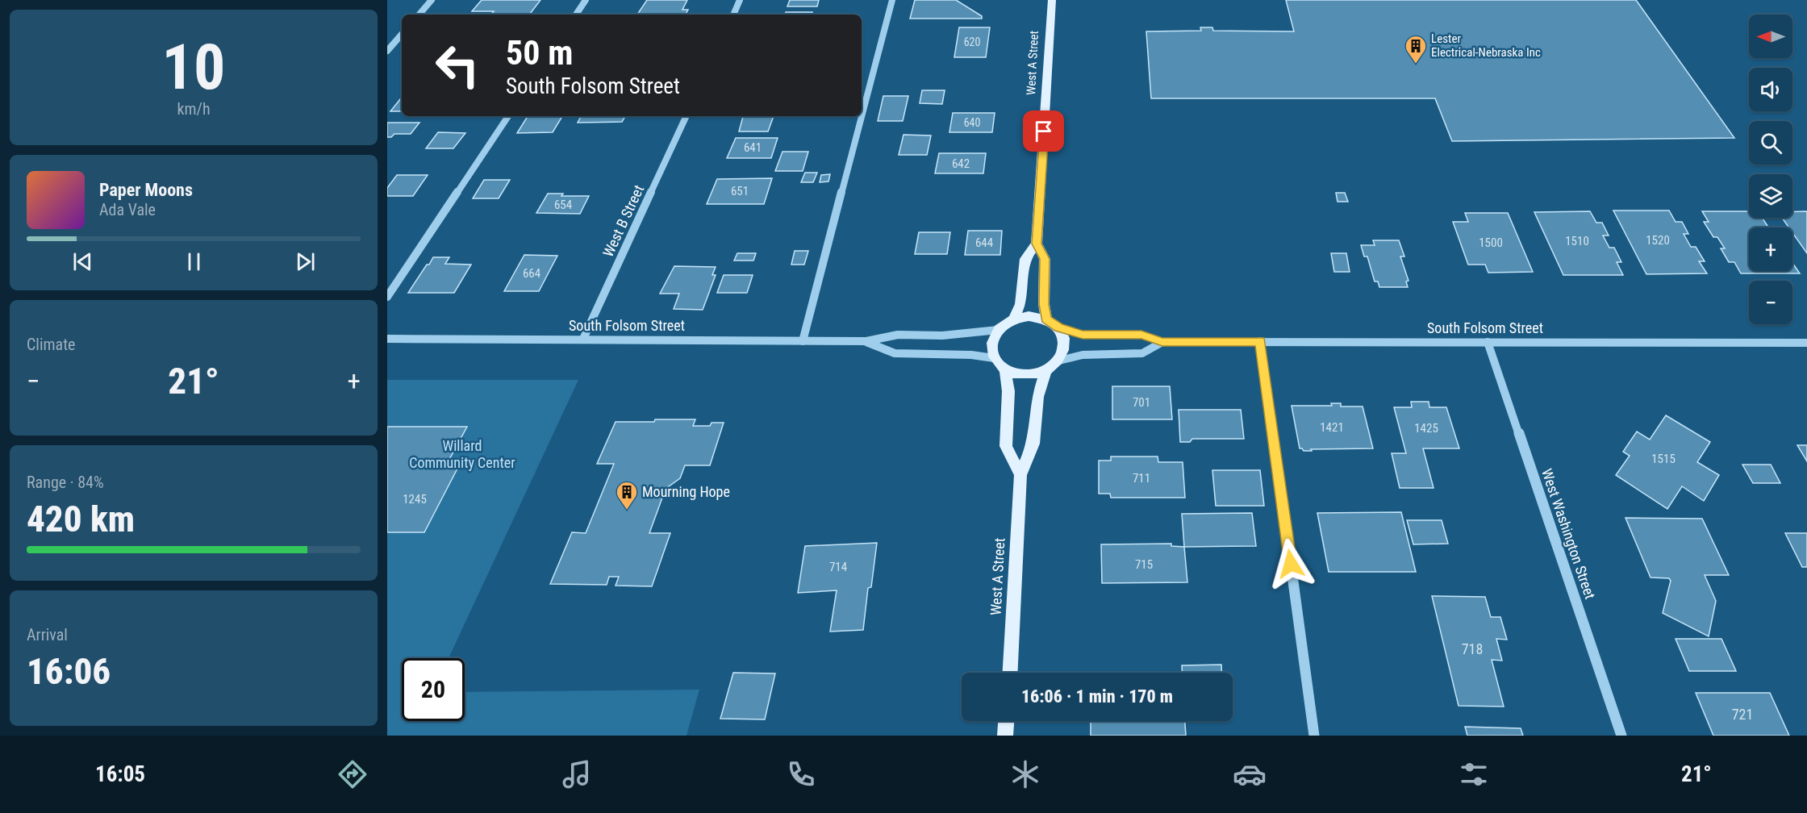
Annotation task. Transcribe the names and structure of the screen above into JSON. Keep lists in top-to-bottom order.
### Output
{
  "streets": {
    "main road": ["West A Street"],
    "street": ["West B Street", "South Folsom Street", "West Washington Street"]
  },
  "crossings": [
    ["West A Street", "South Folsom Street"],
    ["West B Street", "South Folsom Street"],
    ["South Folsom Street", "West Washington Street"]
  ],
  "parks": ["Willard Community Center"],
  "places": {
    "building": ["Lester Electrical-Nebraska Inc", "Mourning Hope"]
  },
  "house_numbers": [
    "620",
    "640",
    "641",
    "642",
    "651",
    "654",
    "1520",
    "1510",
    "644",
    "1500",
    "664",
    "701",
    "1421",
    "1425",
    "1515",
    "711",
    "1245",
    "715",
    "714",
    "718",
    "721"
  ],
  "north": "left",
  "page": {
    "tile": [
      ["10", "km/h"],
      "Climate",
      ["Range · 84%", "420 km"],
      ["Arrival", "16:06"]
    ],
    "map_buttons": ["+", "−"],
    "turn": ["50 m", "South Folsom Street"],
    "song": ["Paper Moons", "Ada Vale"],
    "heat": ["−", "21°", "+"],
    "limit": "20",
    "trip": "16:06 · 1 min · 170 m",
    "tabs": ["16:05", "21°"]
  }
}
